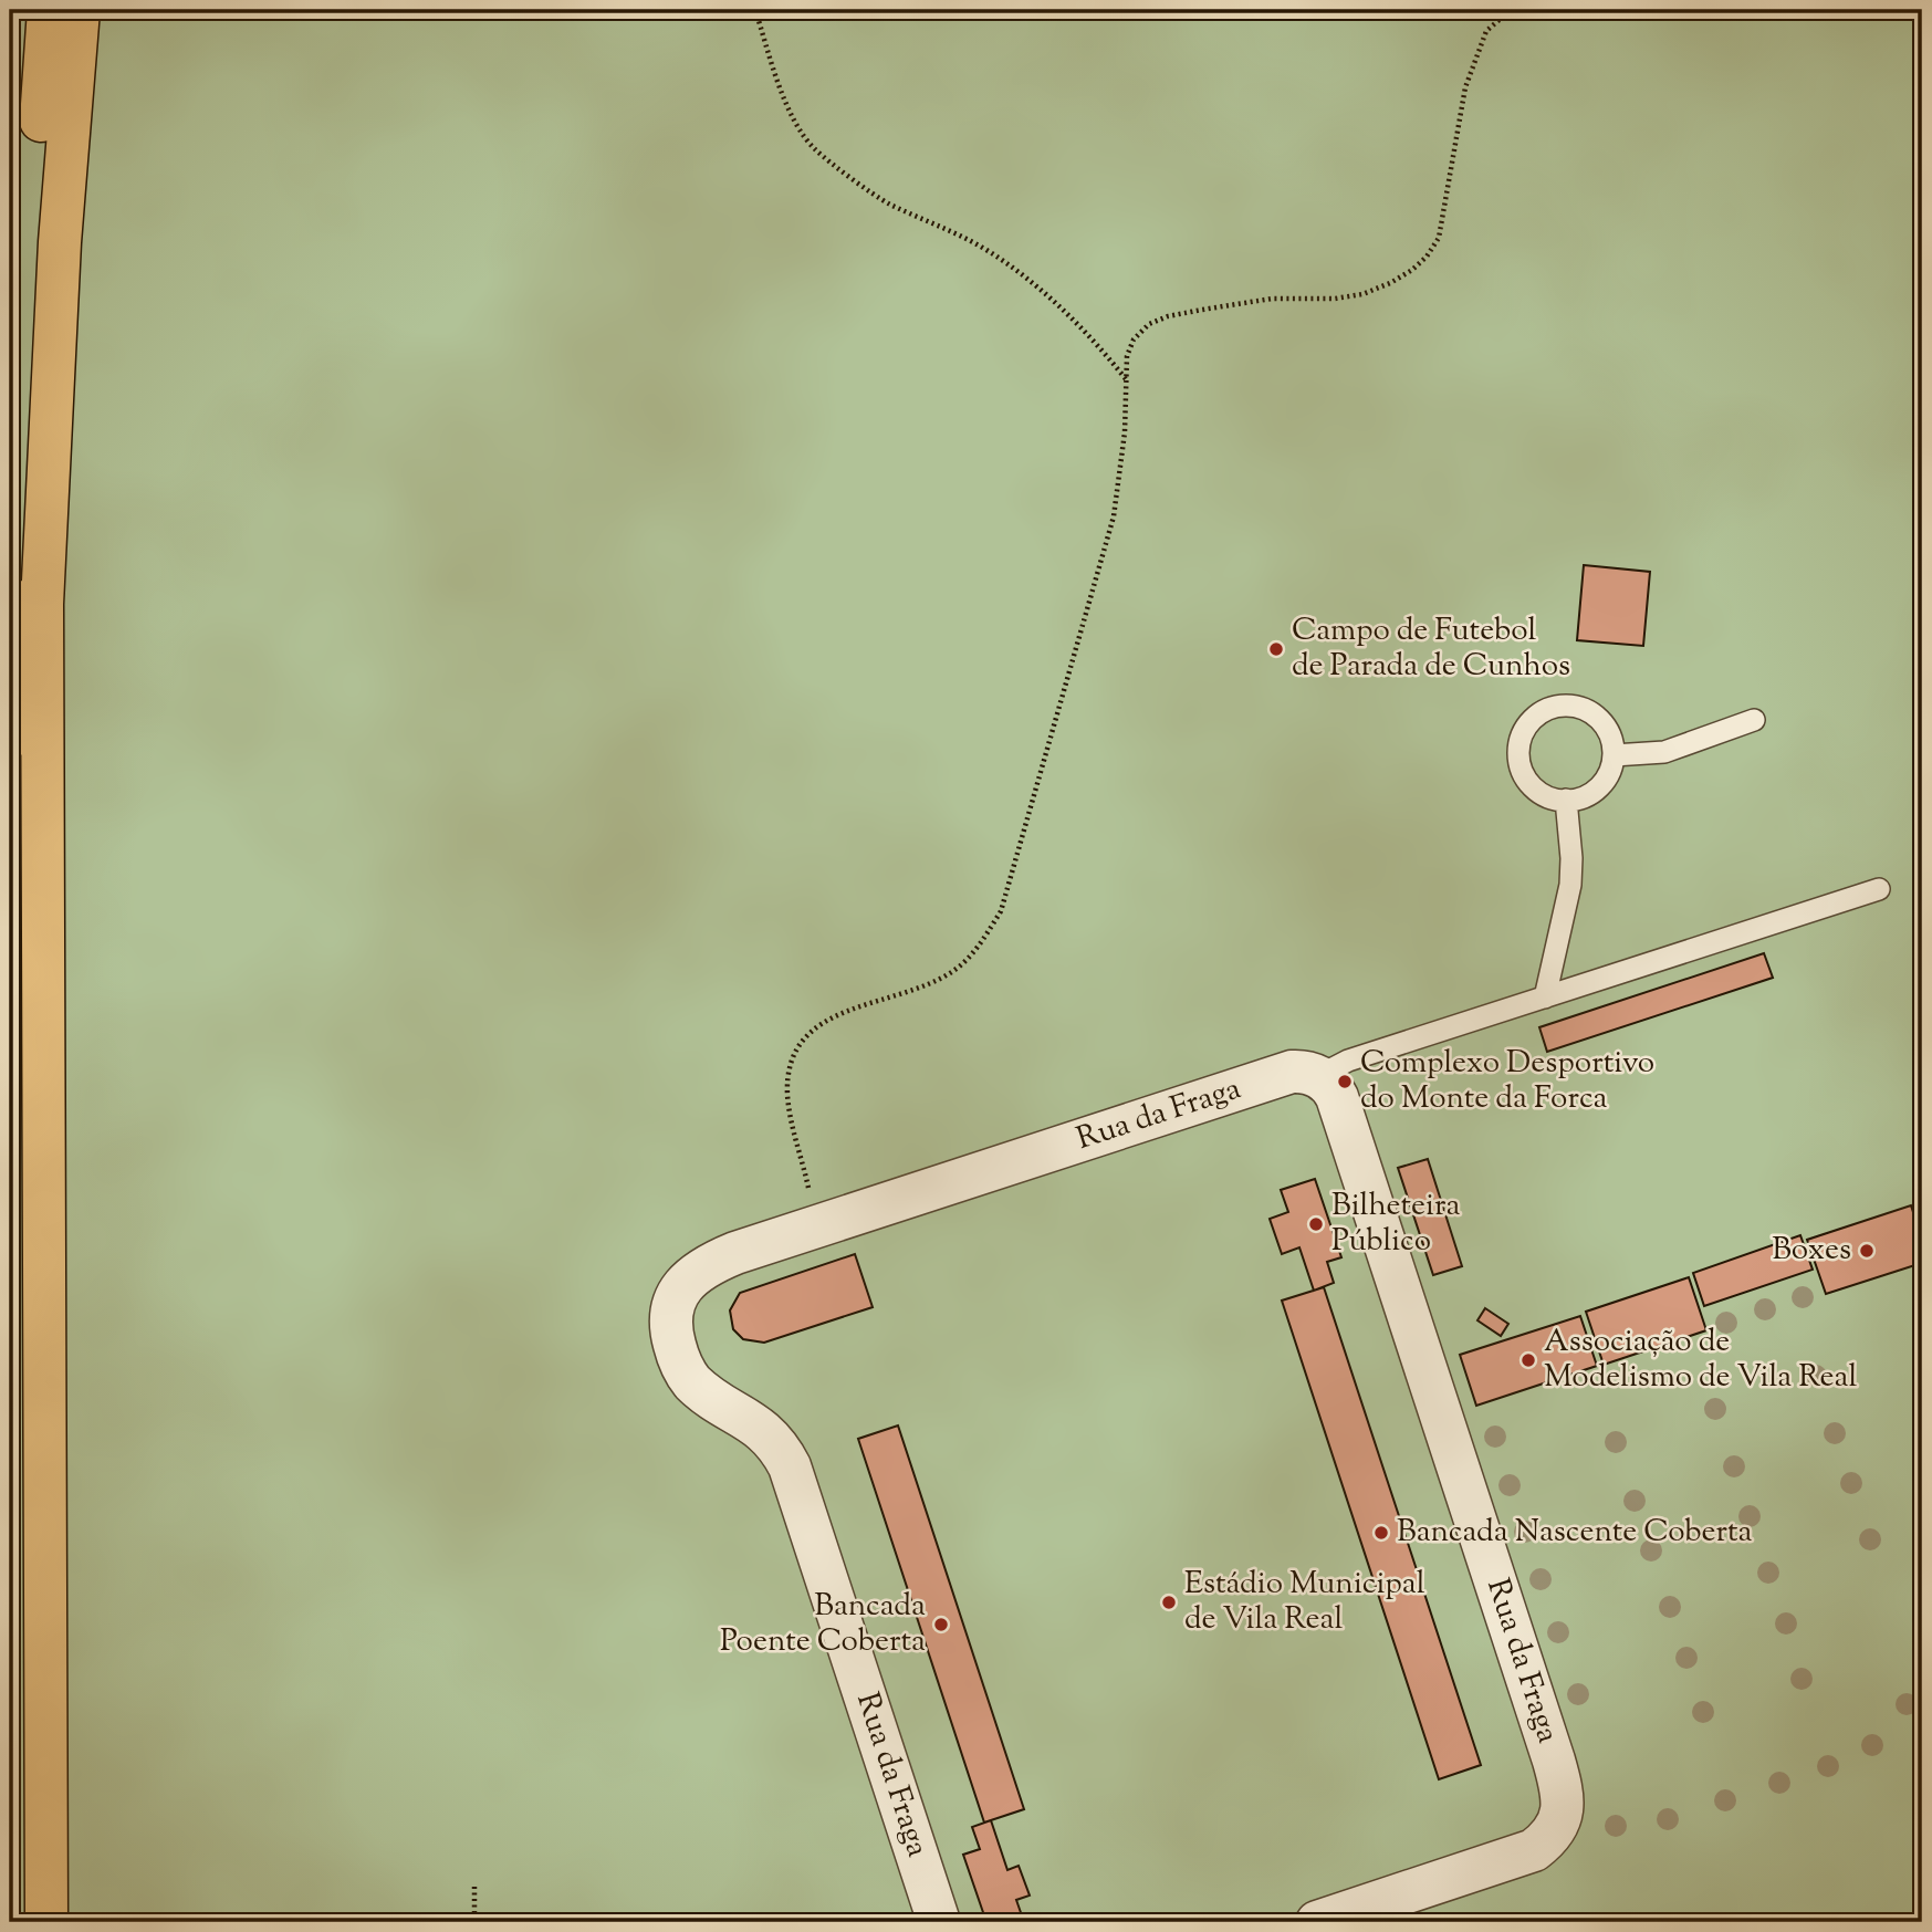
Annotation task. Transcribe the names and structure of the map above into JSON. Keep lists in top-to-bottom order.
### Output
{
  "streets": {
    "street": ["Rua da Fraga"]
  },
  "places": [
    "Campo de Futebol de Parada de Cunhos",
    "Complexo Desportivo do Monte da Forca",
    "Bilheteira Público",
    "Boxes",
    "Associação de Modelismo de Vila Real",
    "Bancada Nascente Coberta",
    "Estádio Municipal de Vila Real",
    "Bancada Poente Coberta"
  ]
}
